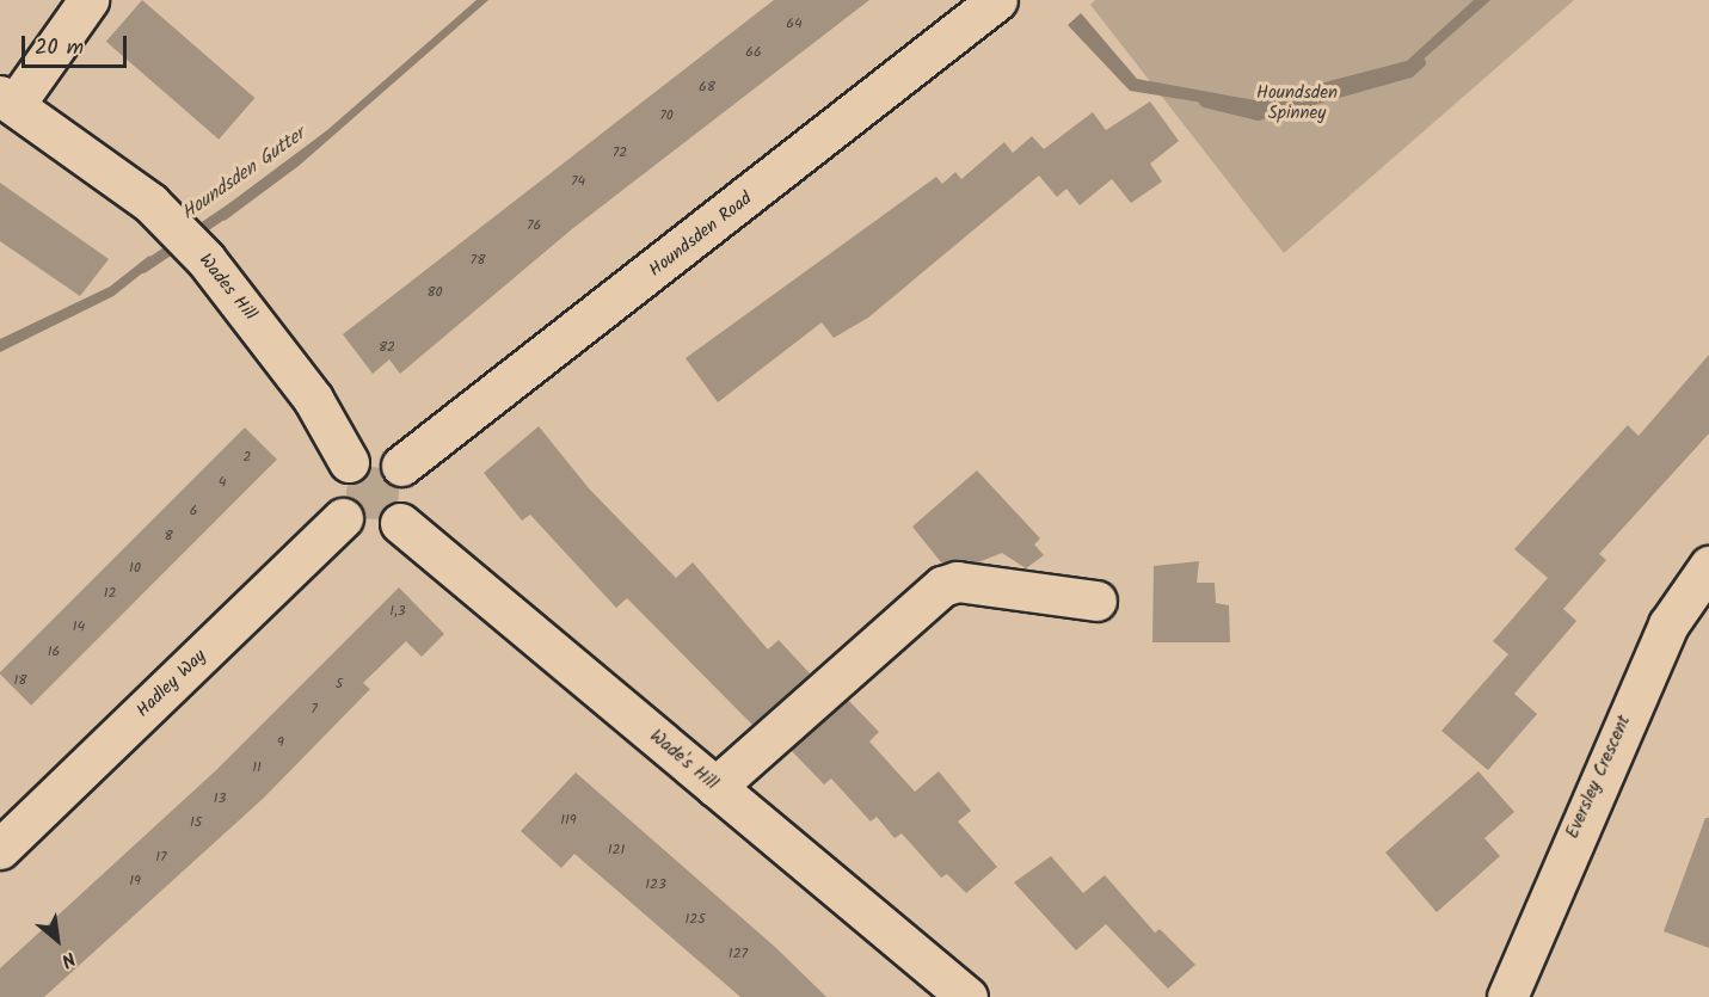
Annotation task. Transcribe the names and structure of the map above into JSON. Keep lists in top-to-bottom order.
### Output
{
  "streets": {
    "street": [
      "Houndsden Road",
      "Wades Hill",
      "Hadley Way",
      "Wade's Hill",
      "Eversley Crescent"
    ]
  },
  "crossings": [
    ["Houndsden Road", "Wades Hill"],
    ["Houndsden Road", "Hadley Way"],
    ["Houndsden Road", "Wade's Hill"],
    ["Wades Hill", "Hadley Way"],
    ["Wades Hill", "Wade's Hill"],
    ["Hadley Way", "Wade's Hill"]
  ],
  "water": ["Houndsden Gutter"],
  "parks": ["Houndsden Spinney"],
  "house_numbers": [
    "64",
    "66",
    "68",
    "70",
    "72",
    "74",
    "76",
    "78",
    "80",
    "82",
    "2",
    "4",
    "6",
    "8",
    "10",
    "12",
    "1,3",
    "14",
    "16",
    "18",
    "5",
    "7",
    "9",
    "11",
    "13",
    "119",
    "15",
    "121",
    "17",
    "19",
    "123",
    "125",
    "127"
  ],
  "scale_bar": "20 m",
  "north": "bottom right"
}
